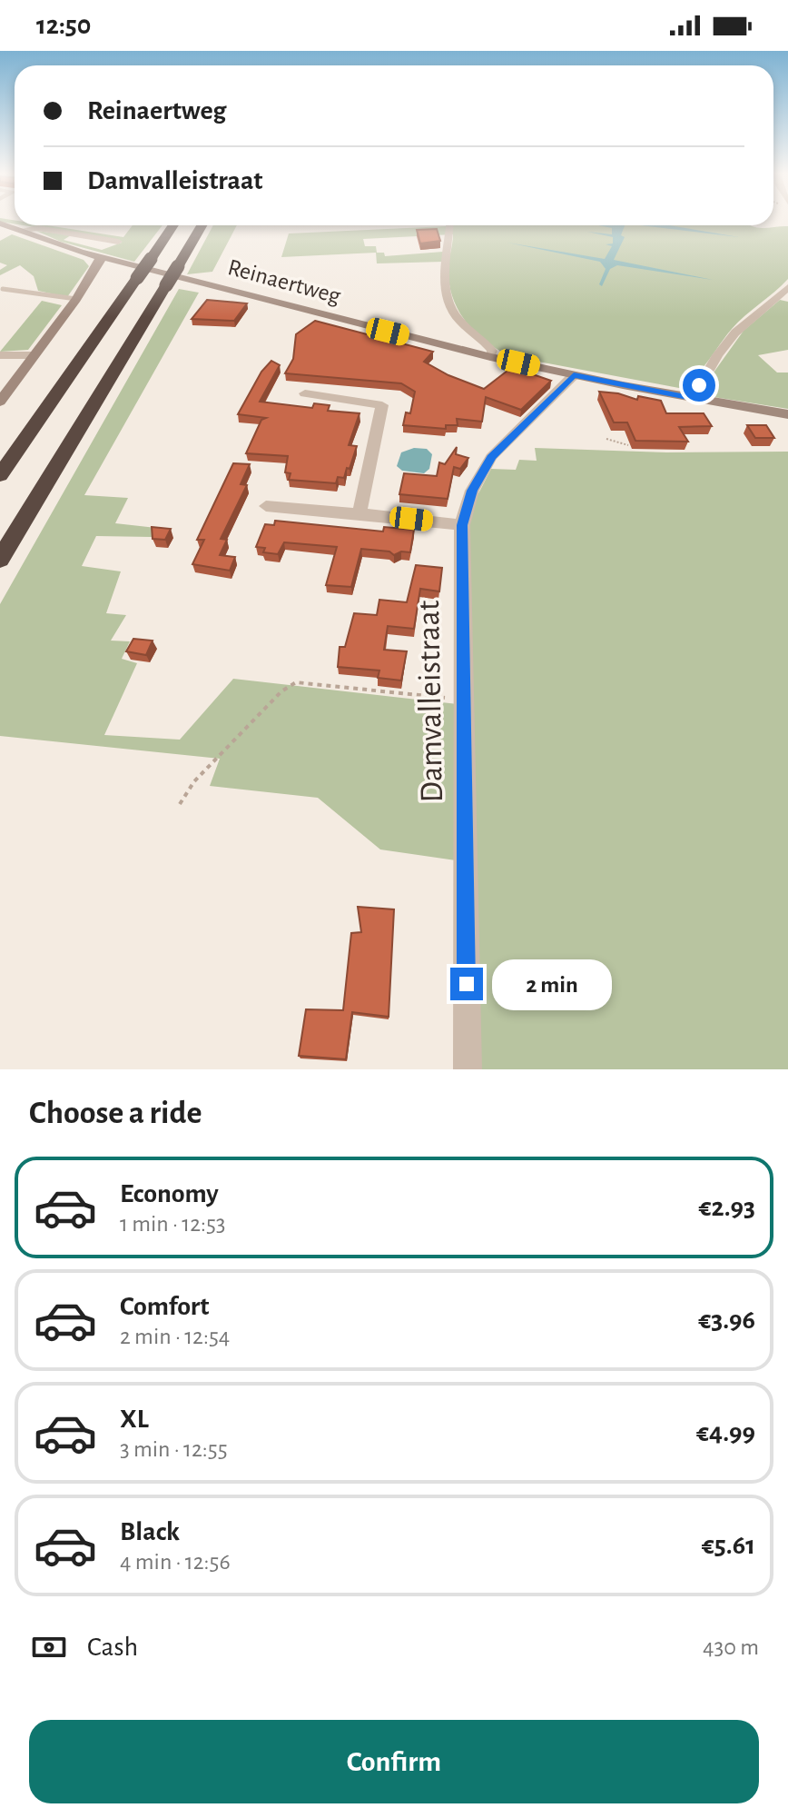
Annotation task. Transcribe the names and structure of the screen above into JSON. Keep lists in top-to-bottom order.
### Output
{
  "streets": {
    "main road": ["Reinaertweg"],
    "street": ["Damvalleistraat"]
  },
  "crossings": [
    ["Reinaertweg", "Damvalleistraat"]
  ],
  "page": {
    "status": "12:50",
    "banner": ["Reinaertweg", "Damvalleistraat"],
    "bubble": "2 min",
    "heading": "Choose a ride",
    "list": [
      {
        "name": "Economy",
        "note": "1 min · 12:53",
        "value": "€2.93"
      },
      {
        "name": "Comfort",
        "note": "2 min · 12:54",
        "value": "€3.96"
      },
      {
        "name": "XL",
        "note": "3 min · 12:55",
        "value": "€4.99"
      },
      {
        "name": "Black",
        "note": "4 min · 12:56",
        "value": "€5.61"
      }
    ],
    "pay": ["Cash", "430 m"],
    "buttons": "Confirm"
  }
}
